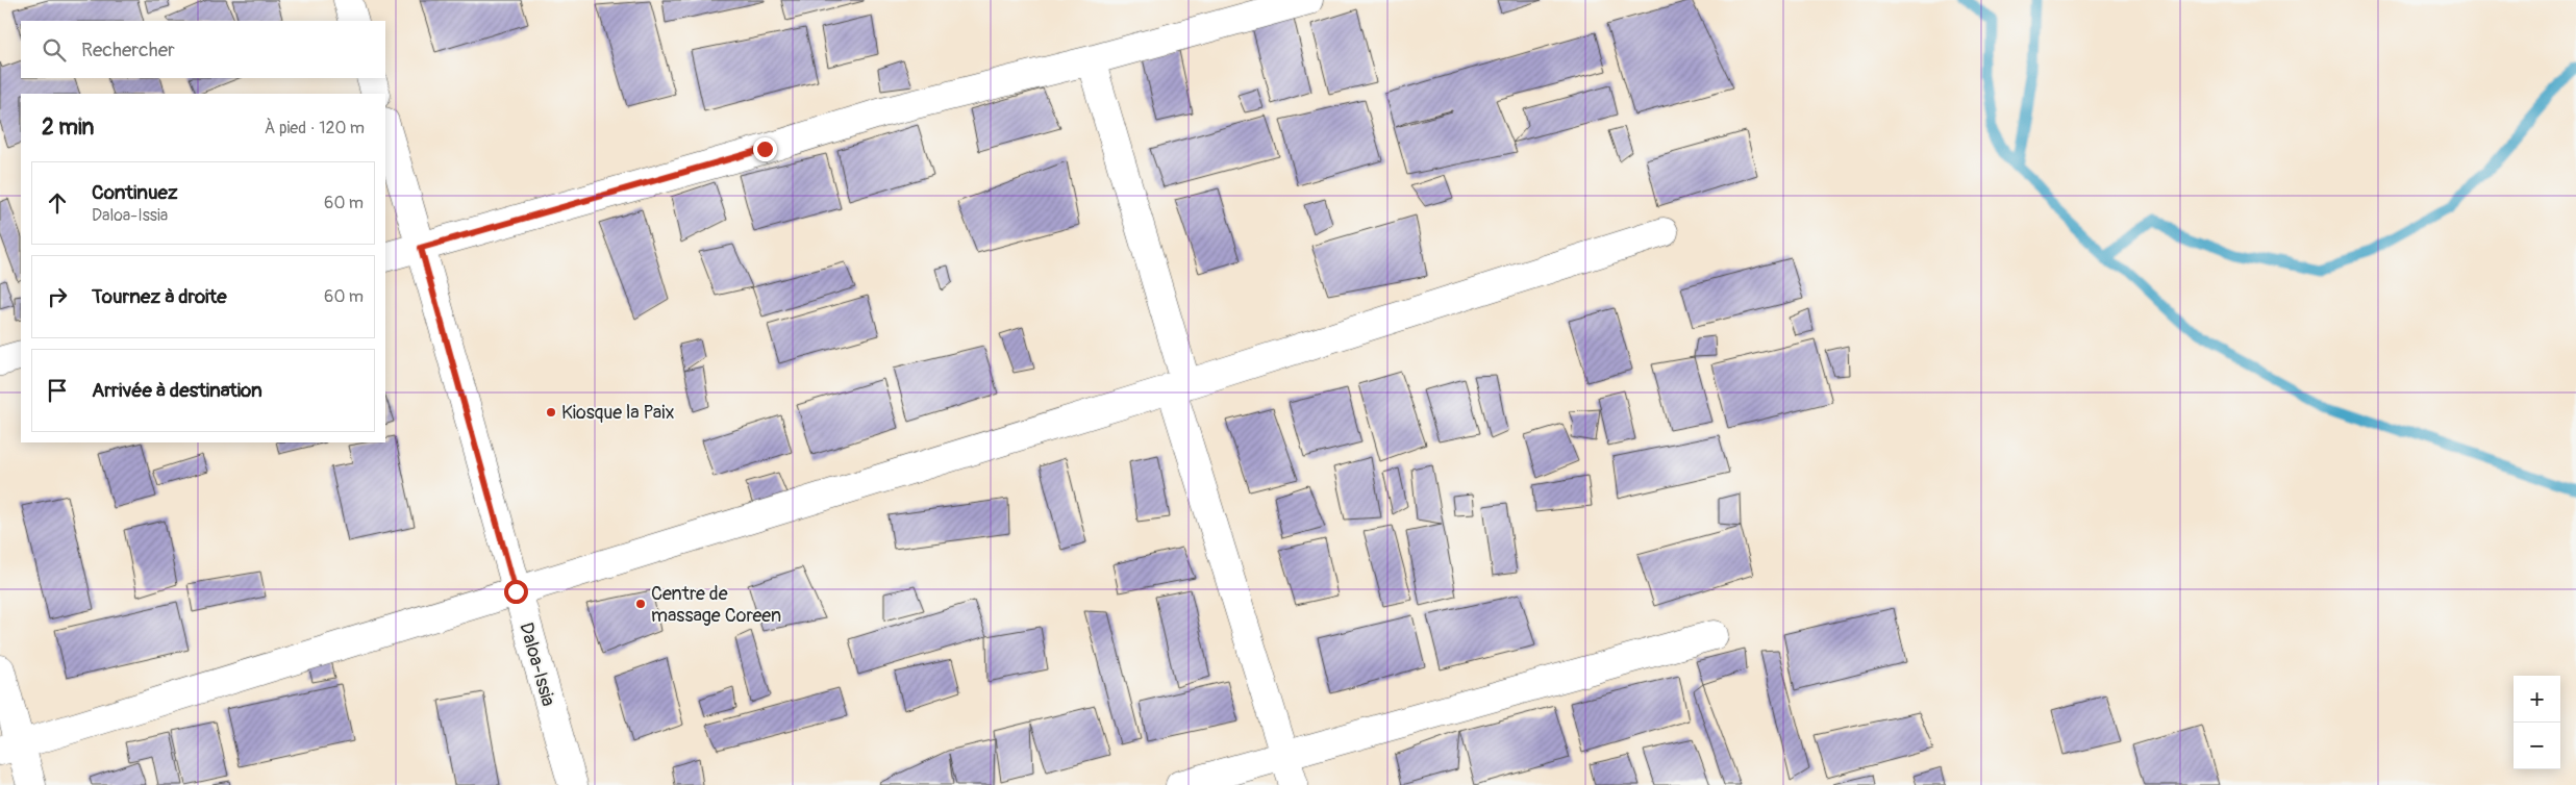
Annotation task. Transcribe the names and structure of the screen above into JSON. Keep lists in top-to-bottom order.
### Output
{
  "streets": {
    "street": ["Daloa-Issia"]
  },
  "places": ["Kiosque la Paix", "Centre de massage Coreen"],
  "page": {
    "search": "Rechercher",
    "heading": ["2 min", "À pied · 120 m"],
    "list": [
      ["Continuez", "Daloa-Issia", "60 m"],
      ["Tournez à droite", "60 m"],
      "Arrivée à destination"
    ],
    "map_buttons": ["+", "−"]
  }
}
